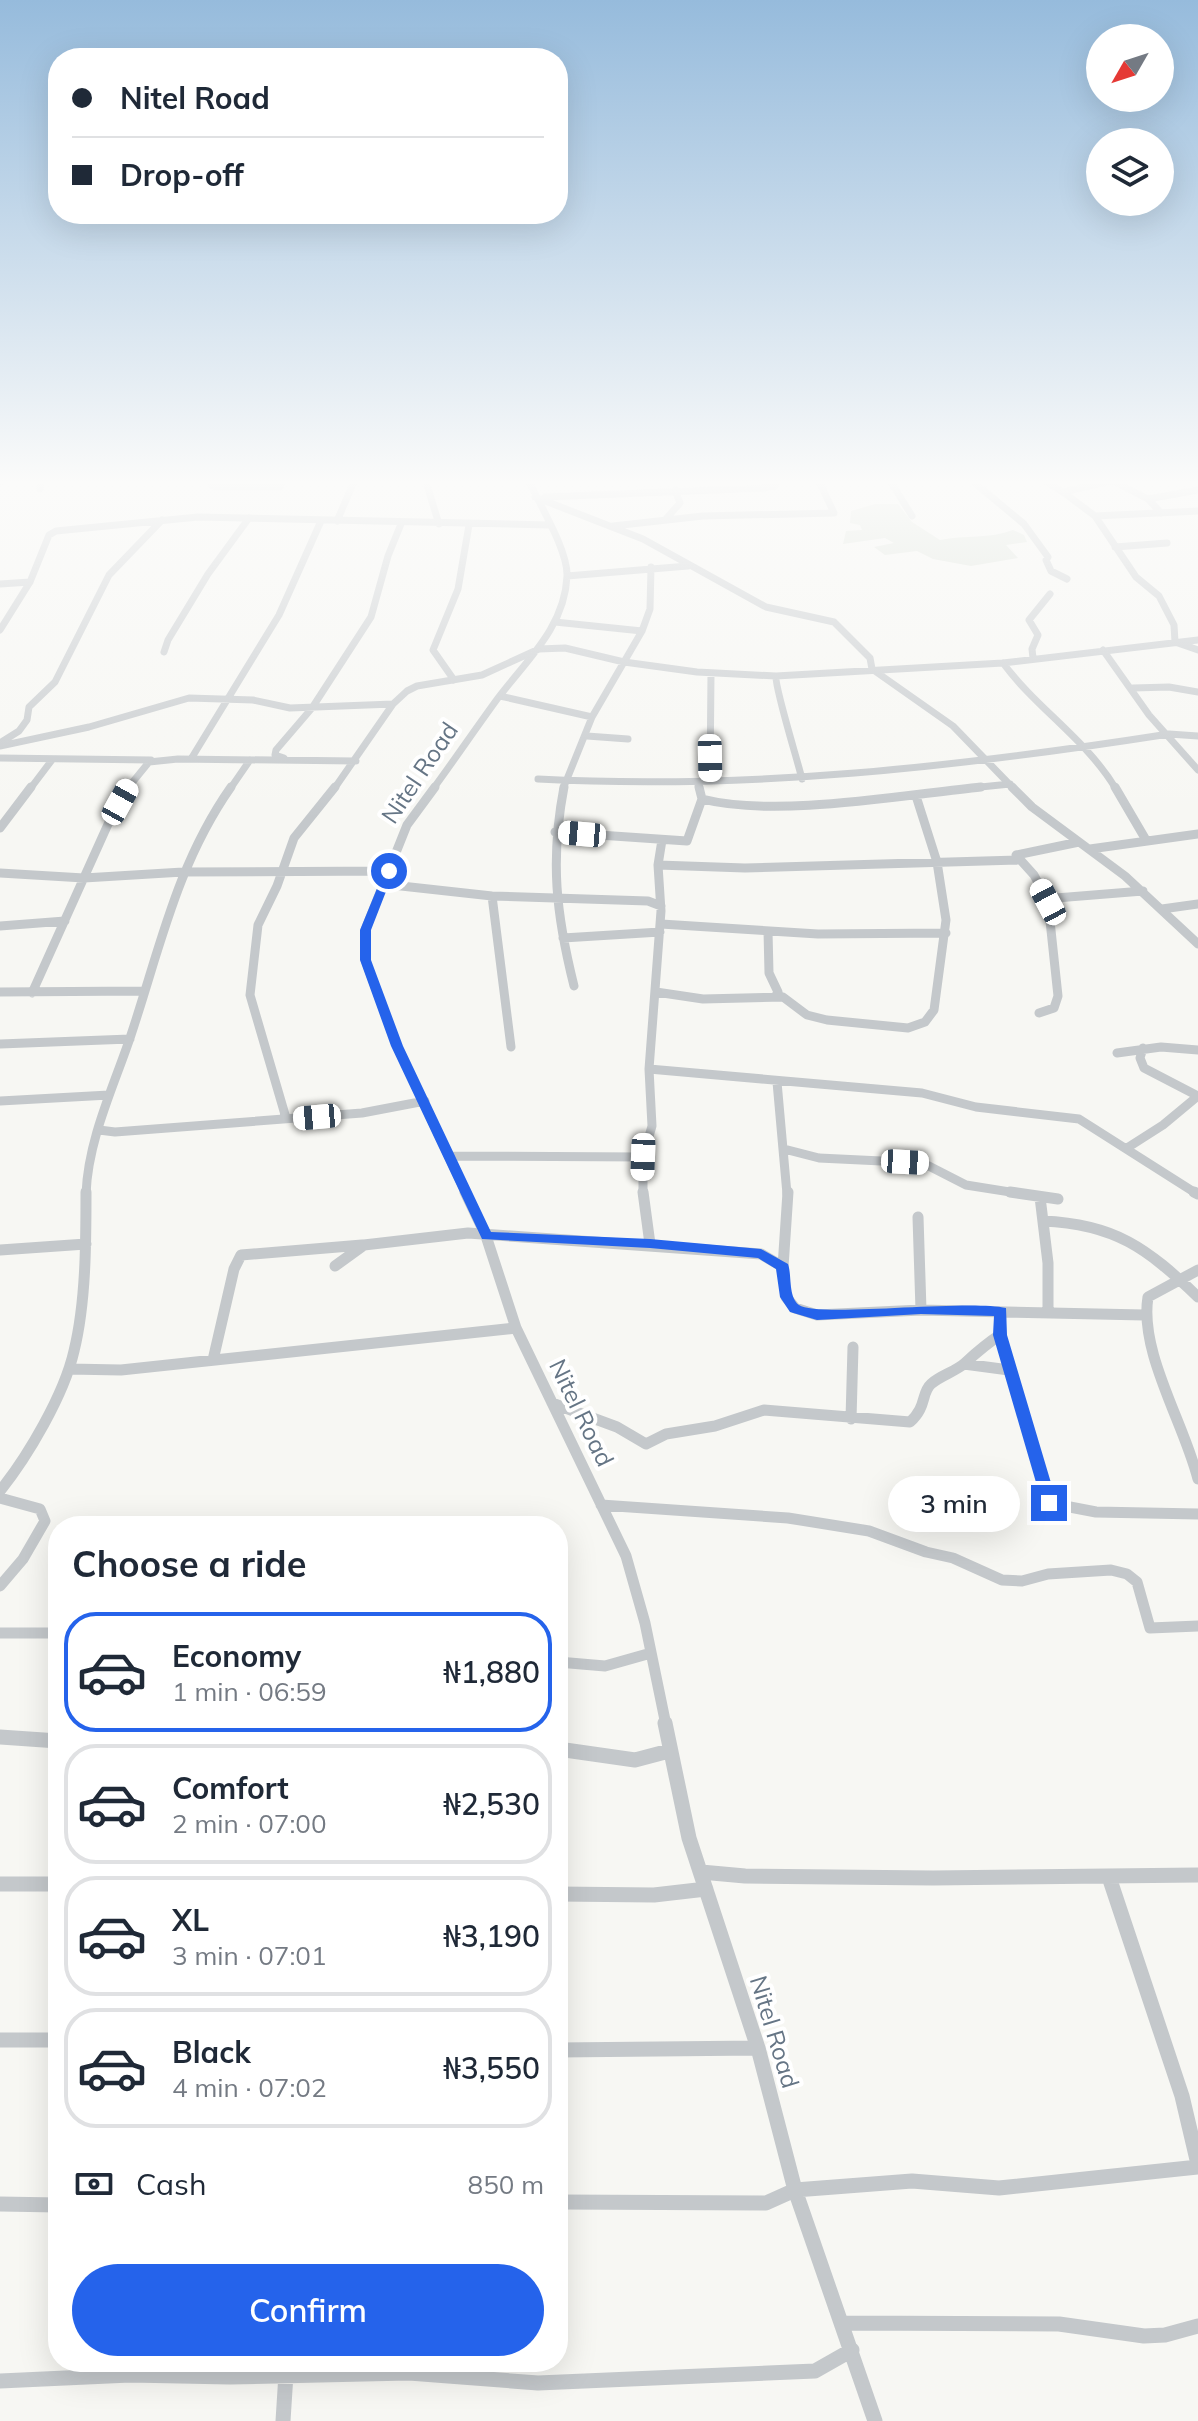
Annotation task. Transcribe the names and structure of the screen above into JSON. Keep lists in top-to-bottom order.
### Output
{
  "streets": {
    "street": ["Nitel Road"]
  },
  "north": "bottom left",
  "page": {
    "banner": ["Nitel Road", "Drop-off"],
    "bubble": "3 min",
    "heading": "Choose a ride",
    "list": [
      {
        "name": "Economy",
        "note": "1 min · 06:59",
        "value": "₦1,880"
      },
      {
        "name": "Comfort",
        "note": "2 min · 07:00",
        "value": "₦2,530"
      },
      {
        "name": "XL",
        "note": "3 min · 07:01",
        "value": "₦3,190"
      },
      {
        "name": "Black",
        "note": "4 min · 07:02",
        "value": "₦3,550"
      }
    ],
    "pay": ["Cash", "850 m"],
    "buttons": "Confirm"
  }
}
